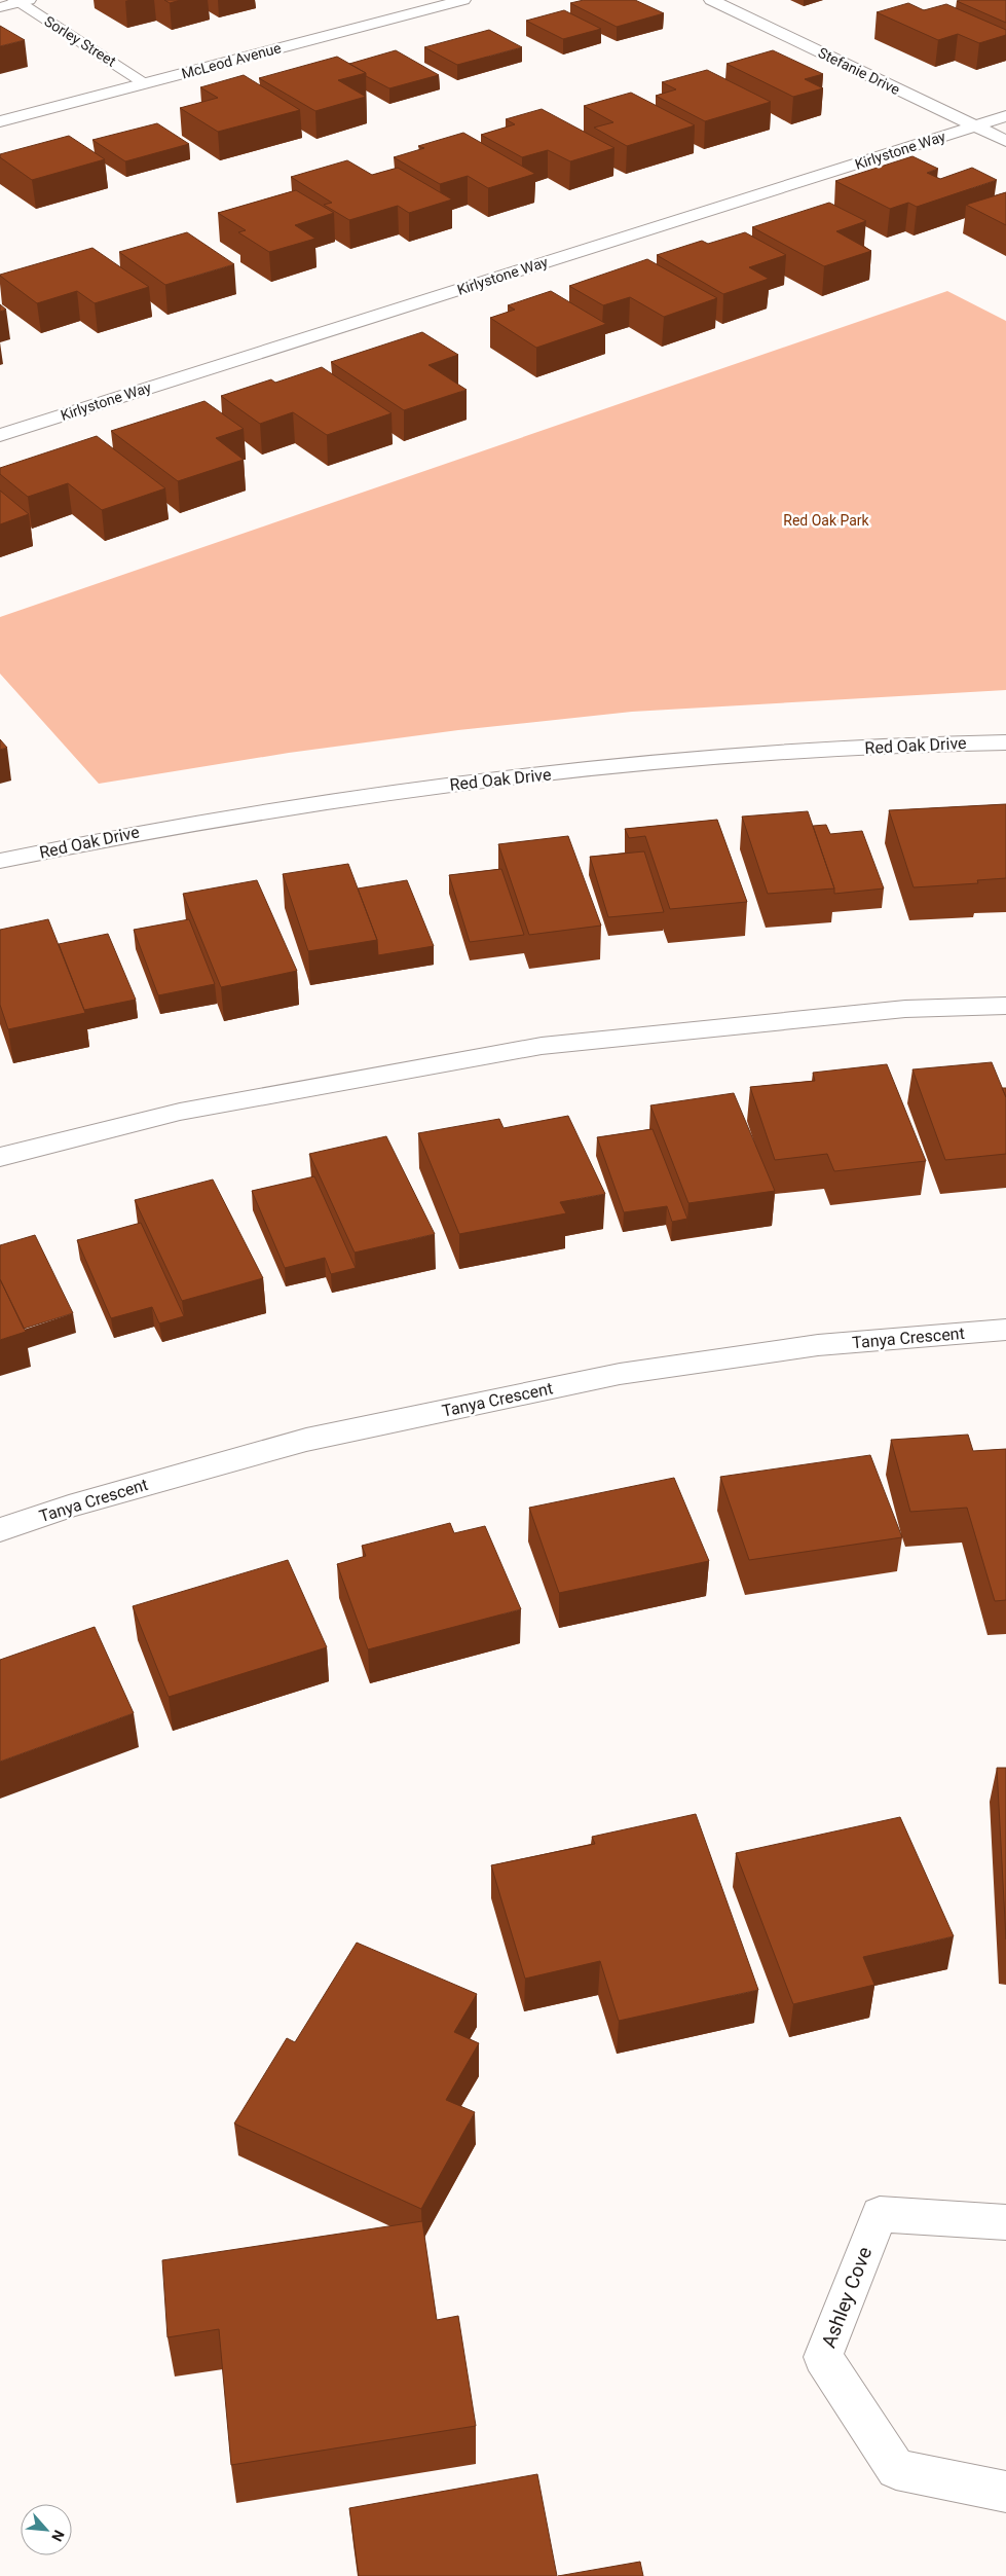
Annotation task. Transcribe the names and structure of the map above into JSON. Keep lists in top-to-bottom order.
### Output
{
  "streets": {
    "street": [
      "Sorley Street",
      "McLeod Avenue",
      "Stefanie Drive",
      "Kirlystone Way",
      "Red Oak Drive",
      "Tanya Crescent",
      "Ashley Cove"
    ]
  },
  "crossings": [
    ["Sorley Street", "McLeod Avenue"],
    ["Stefanie Drive", "Kirlystone Way"]
  ],
  "parks": ["Red Oak Park"],
  "north": "bottom right"
}
